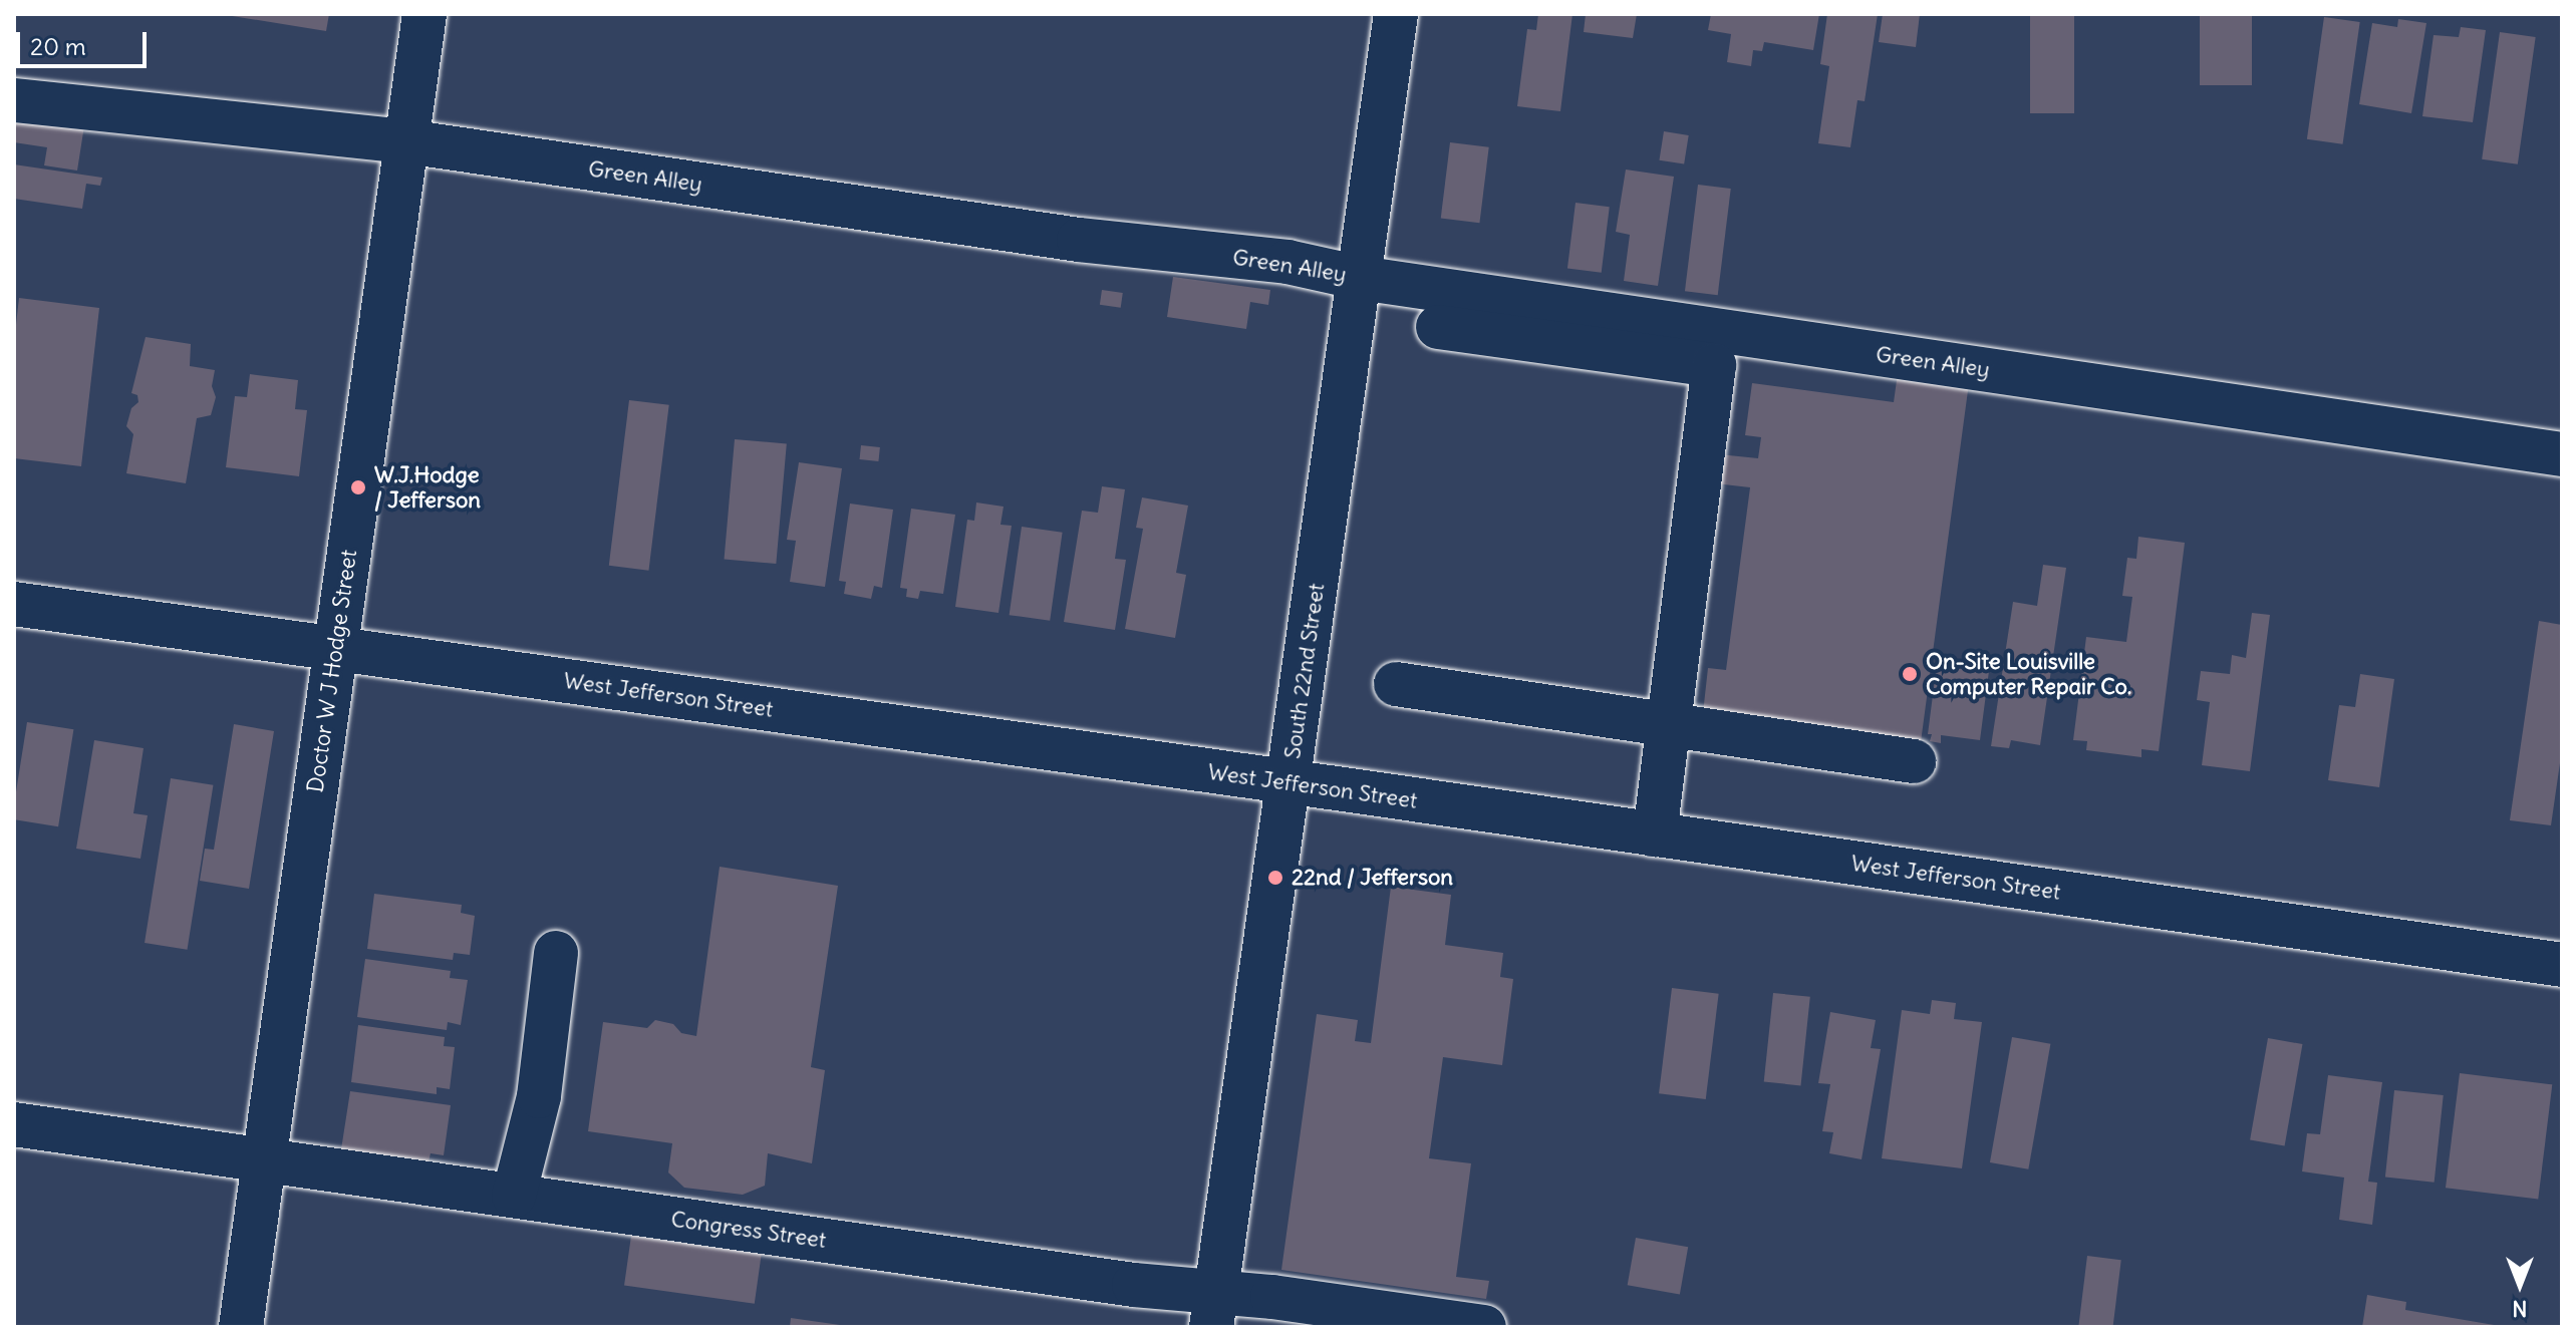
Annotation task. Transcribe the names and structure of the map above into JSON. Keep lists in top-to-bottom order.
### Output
{
  "streets": {
    "street": [
      "Green Alley",
      "Doctor W J Hodge Street",
      "South 22nd Street",
      "West Jefferson Street",
      "Congress Street"
    ]
  },
  "crossings": [
    ["Green Alley", "Doctor W J Hodge Street"],
    ["Green Alley", "South 22nd Street"],
    ["Doctor W J Hodge Street", "West Jefferson Street"],
    ["Doctor W J Hodge Street", "Congress Street"],
    ["South 22nd Street", "West Jefferson Street"],
    ["South 22nd Street", "Congress Street"]
  ],
  "places": ["W.J.Hodge / Jefferson", "On-Site Louisville Computer Repair Co.", "22nd / Jefferson"],
  "scale_bar": "20 m",
  "north": "bottom"
}
